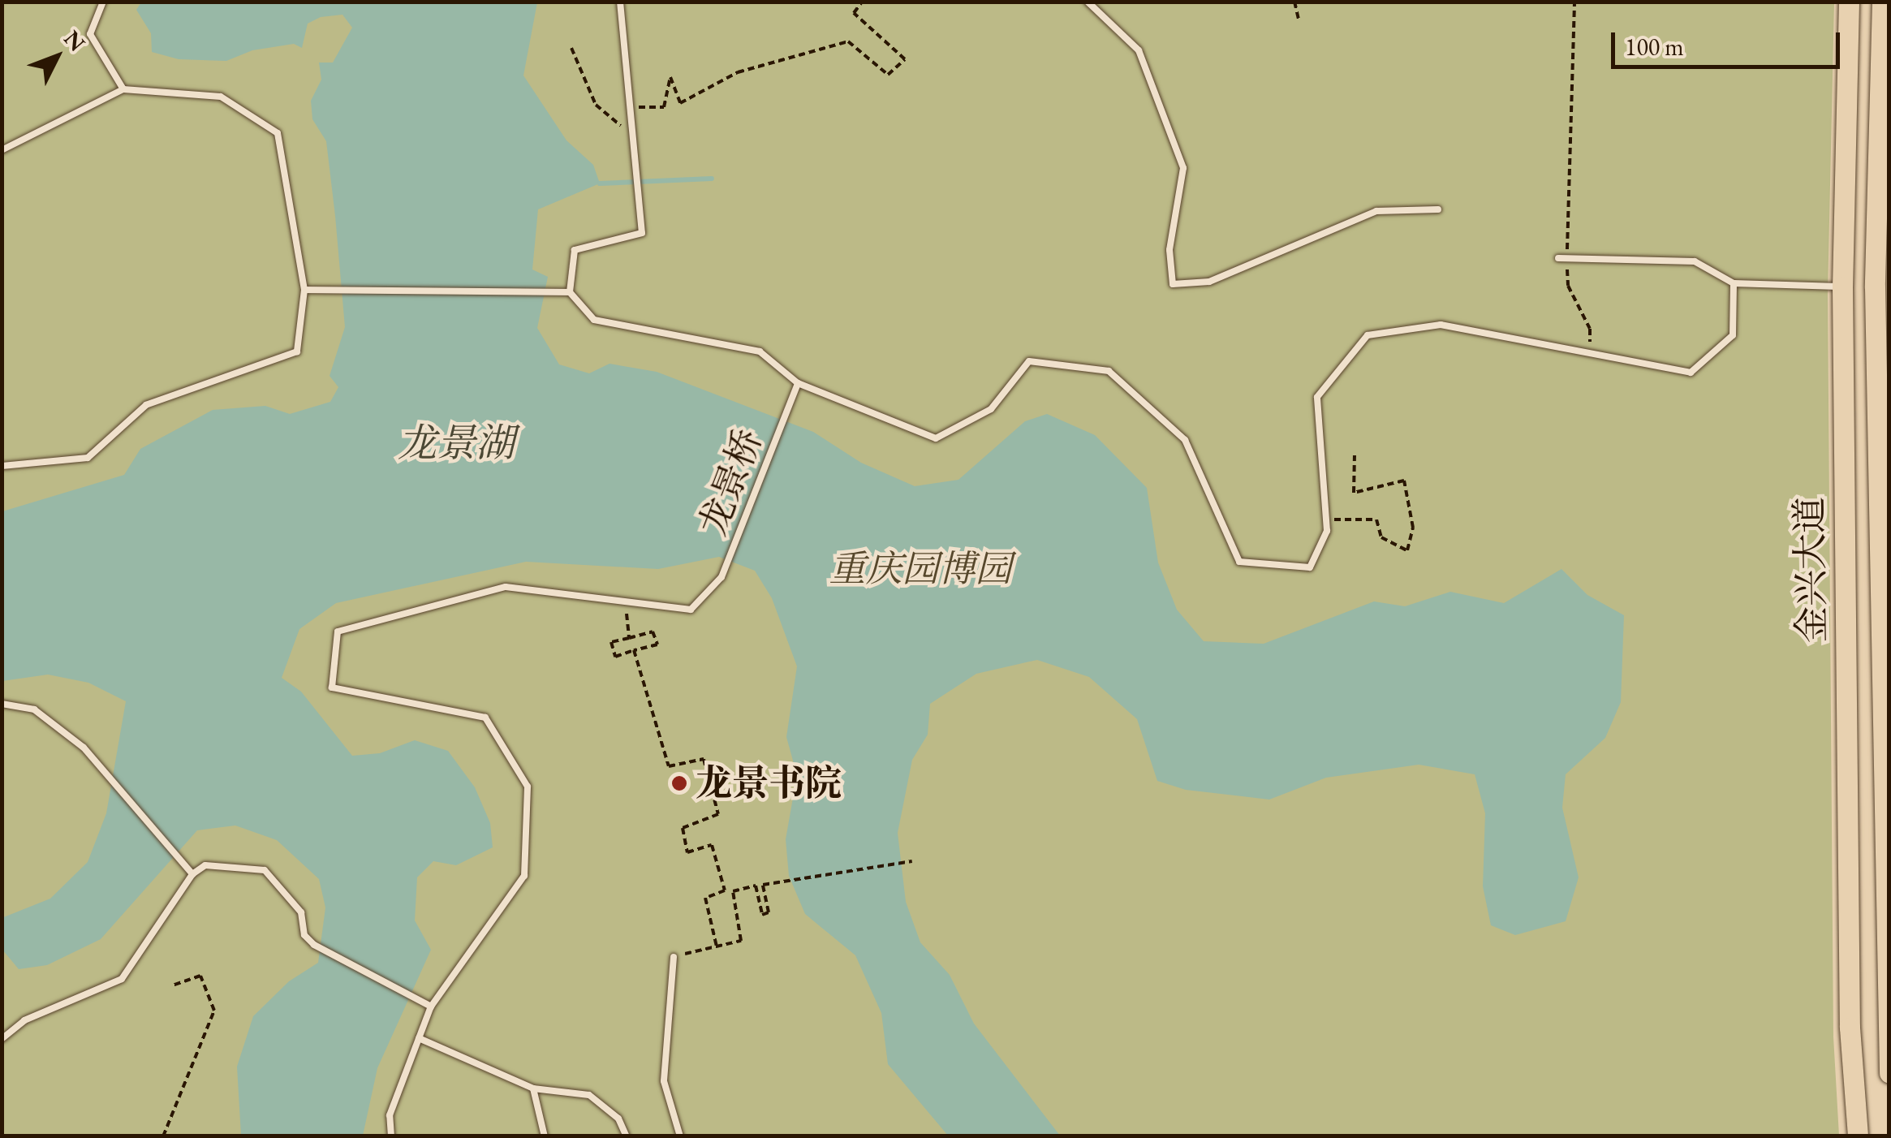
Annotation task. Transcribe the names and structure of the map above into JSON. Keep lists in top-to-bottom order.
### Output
{
  "streets": {
    "highway": ["金兴大道"],
    "lane": ["龙景桥"]
  },
  "water": ["龙景湖"],
  "parks": ["重庆园博园"],
  "places": ["龙景书院"],
  "scale_bar": "100 m",
  "north": "top right"
}
